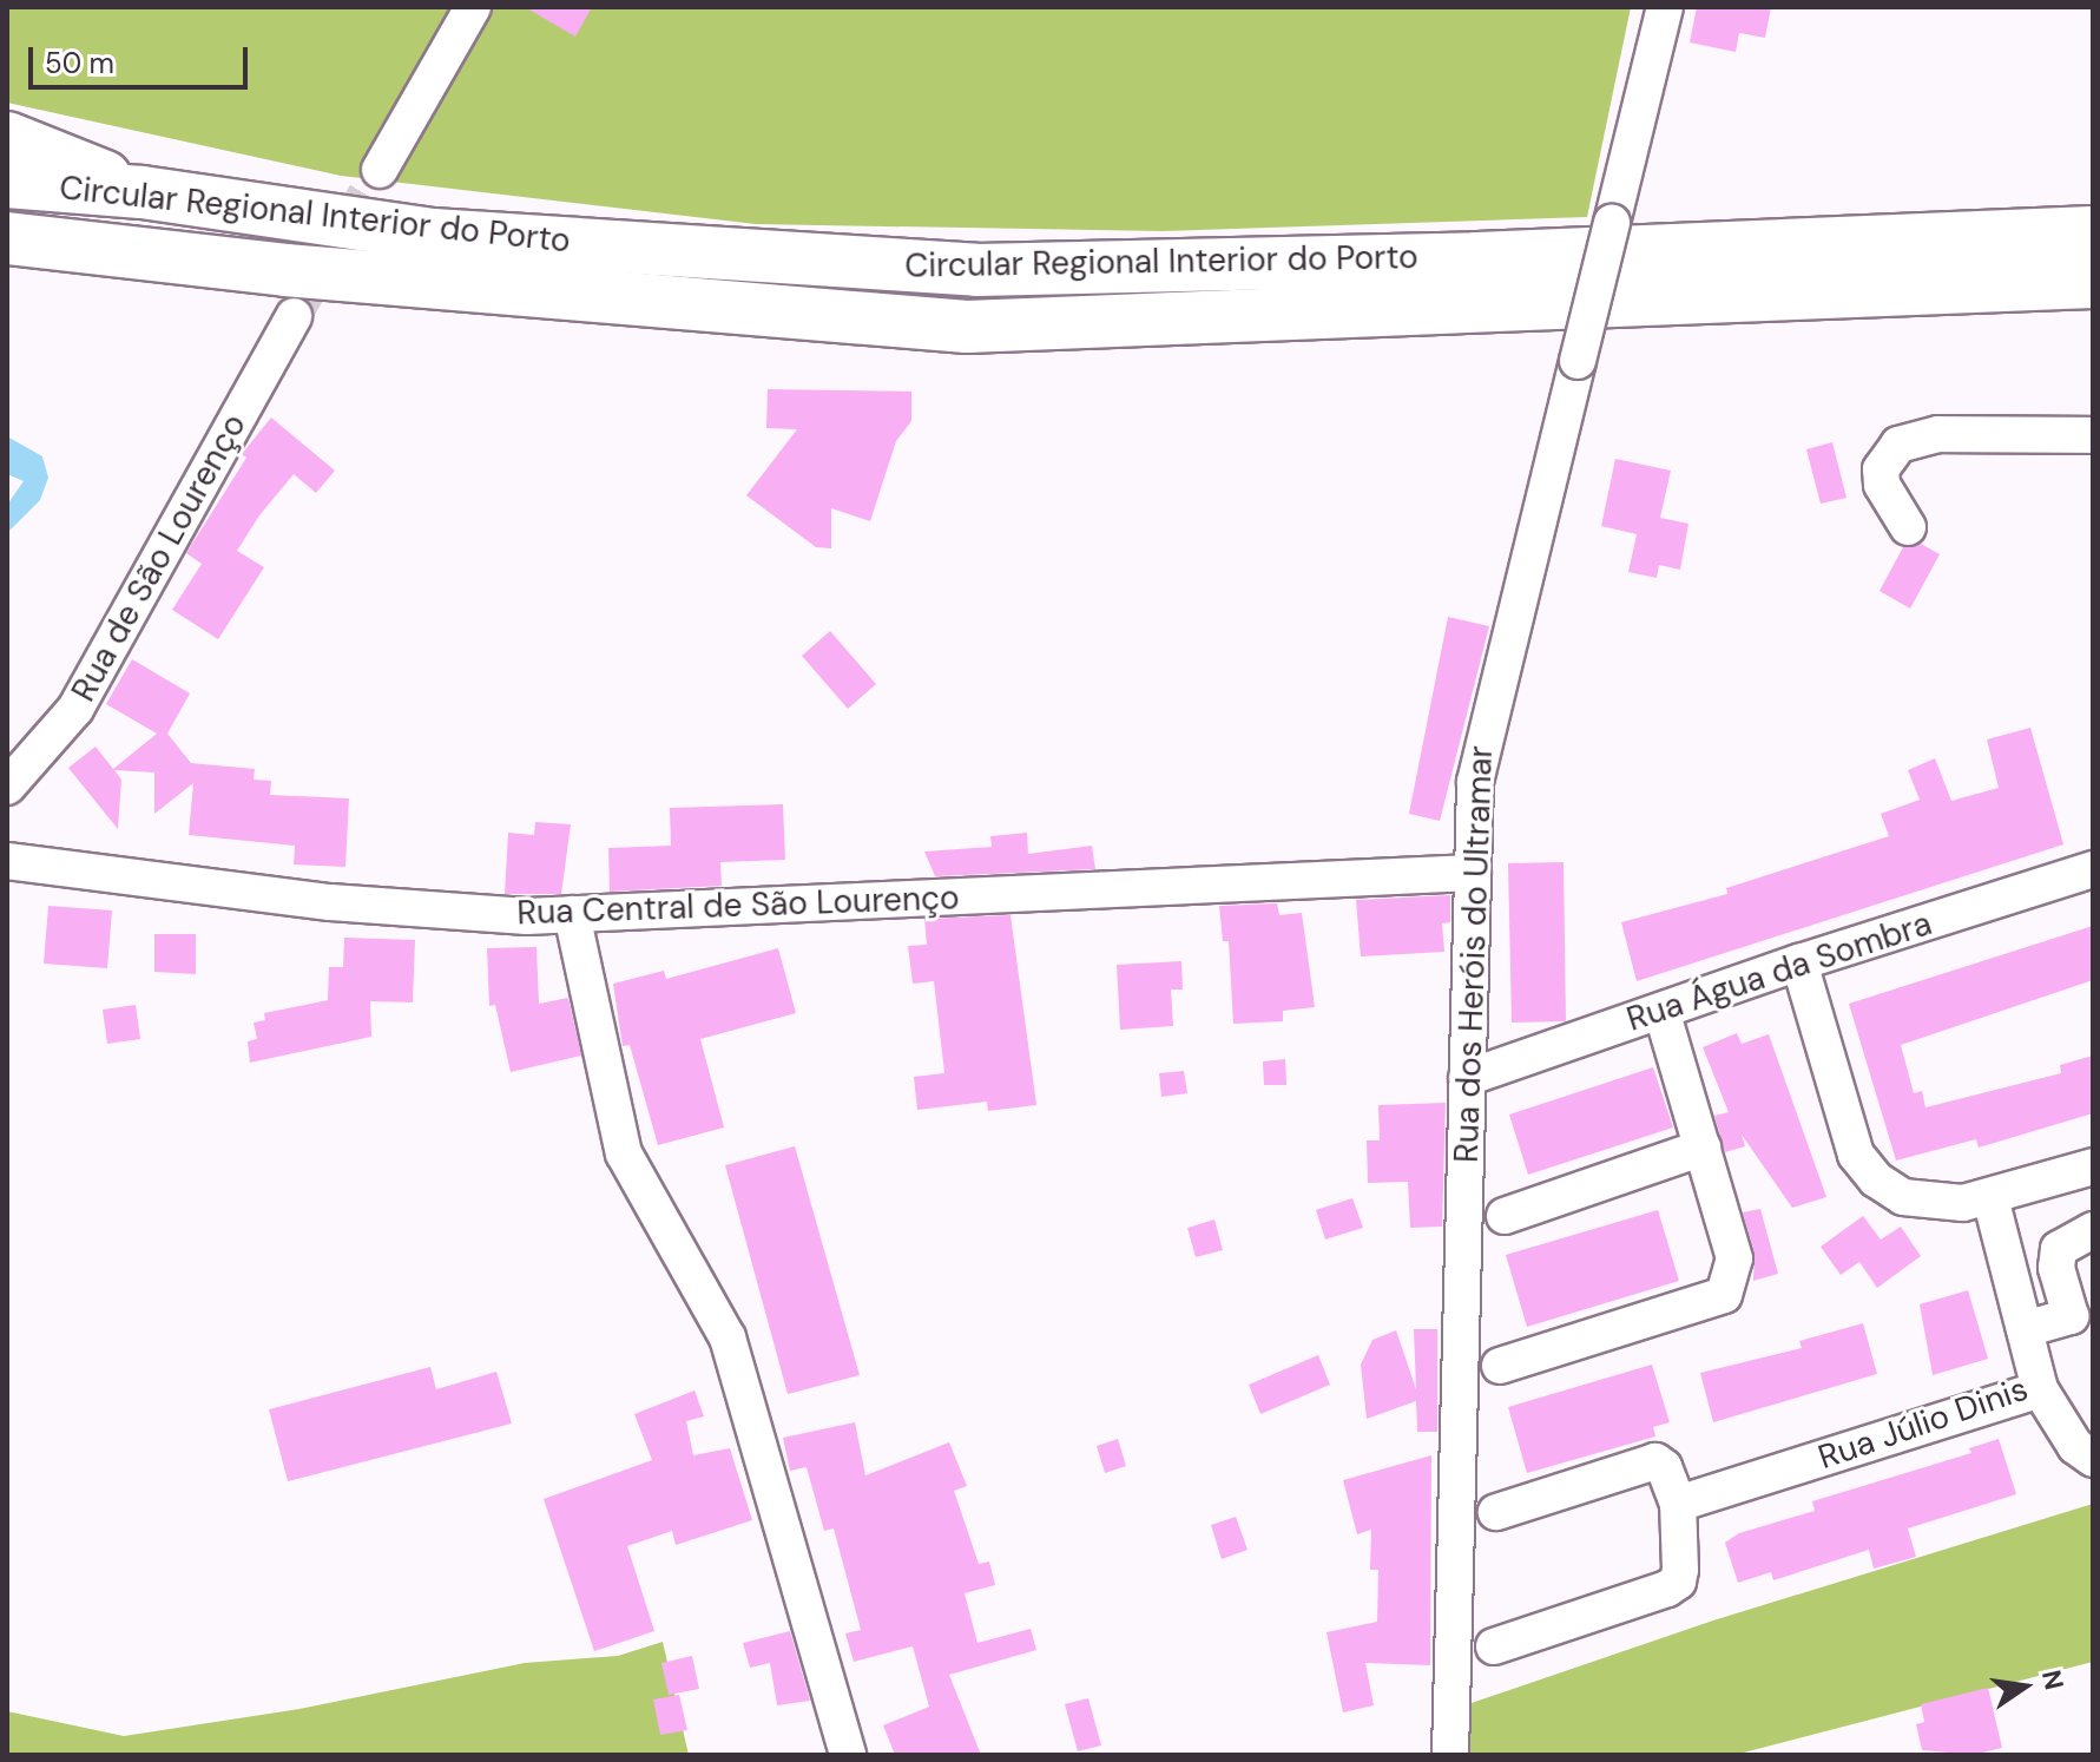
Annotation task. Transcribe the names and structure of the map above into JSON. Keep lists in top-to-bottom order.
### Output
{
  "streets": {
    "highway": ["Circular Regional Interior do Porto"],
    "street": [
      "Rua de São Lourenço",
      "Rua Central de São Lourenço",
      "Rua dos Heróis do Ultramar",
      "Rua Água da Sombra",
      "Rua Júlio Dinis"
    ]
  },
  "crossings": [
    ["Rua Central de São Lourenço", "Rua dos Heróis do Ultramar"],
    ["Rua dos Heróis do Ultramar", "Rua Água da Sombra"]
  ],
  "scale_bar": "50 m",
  "north": "right"
}
